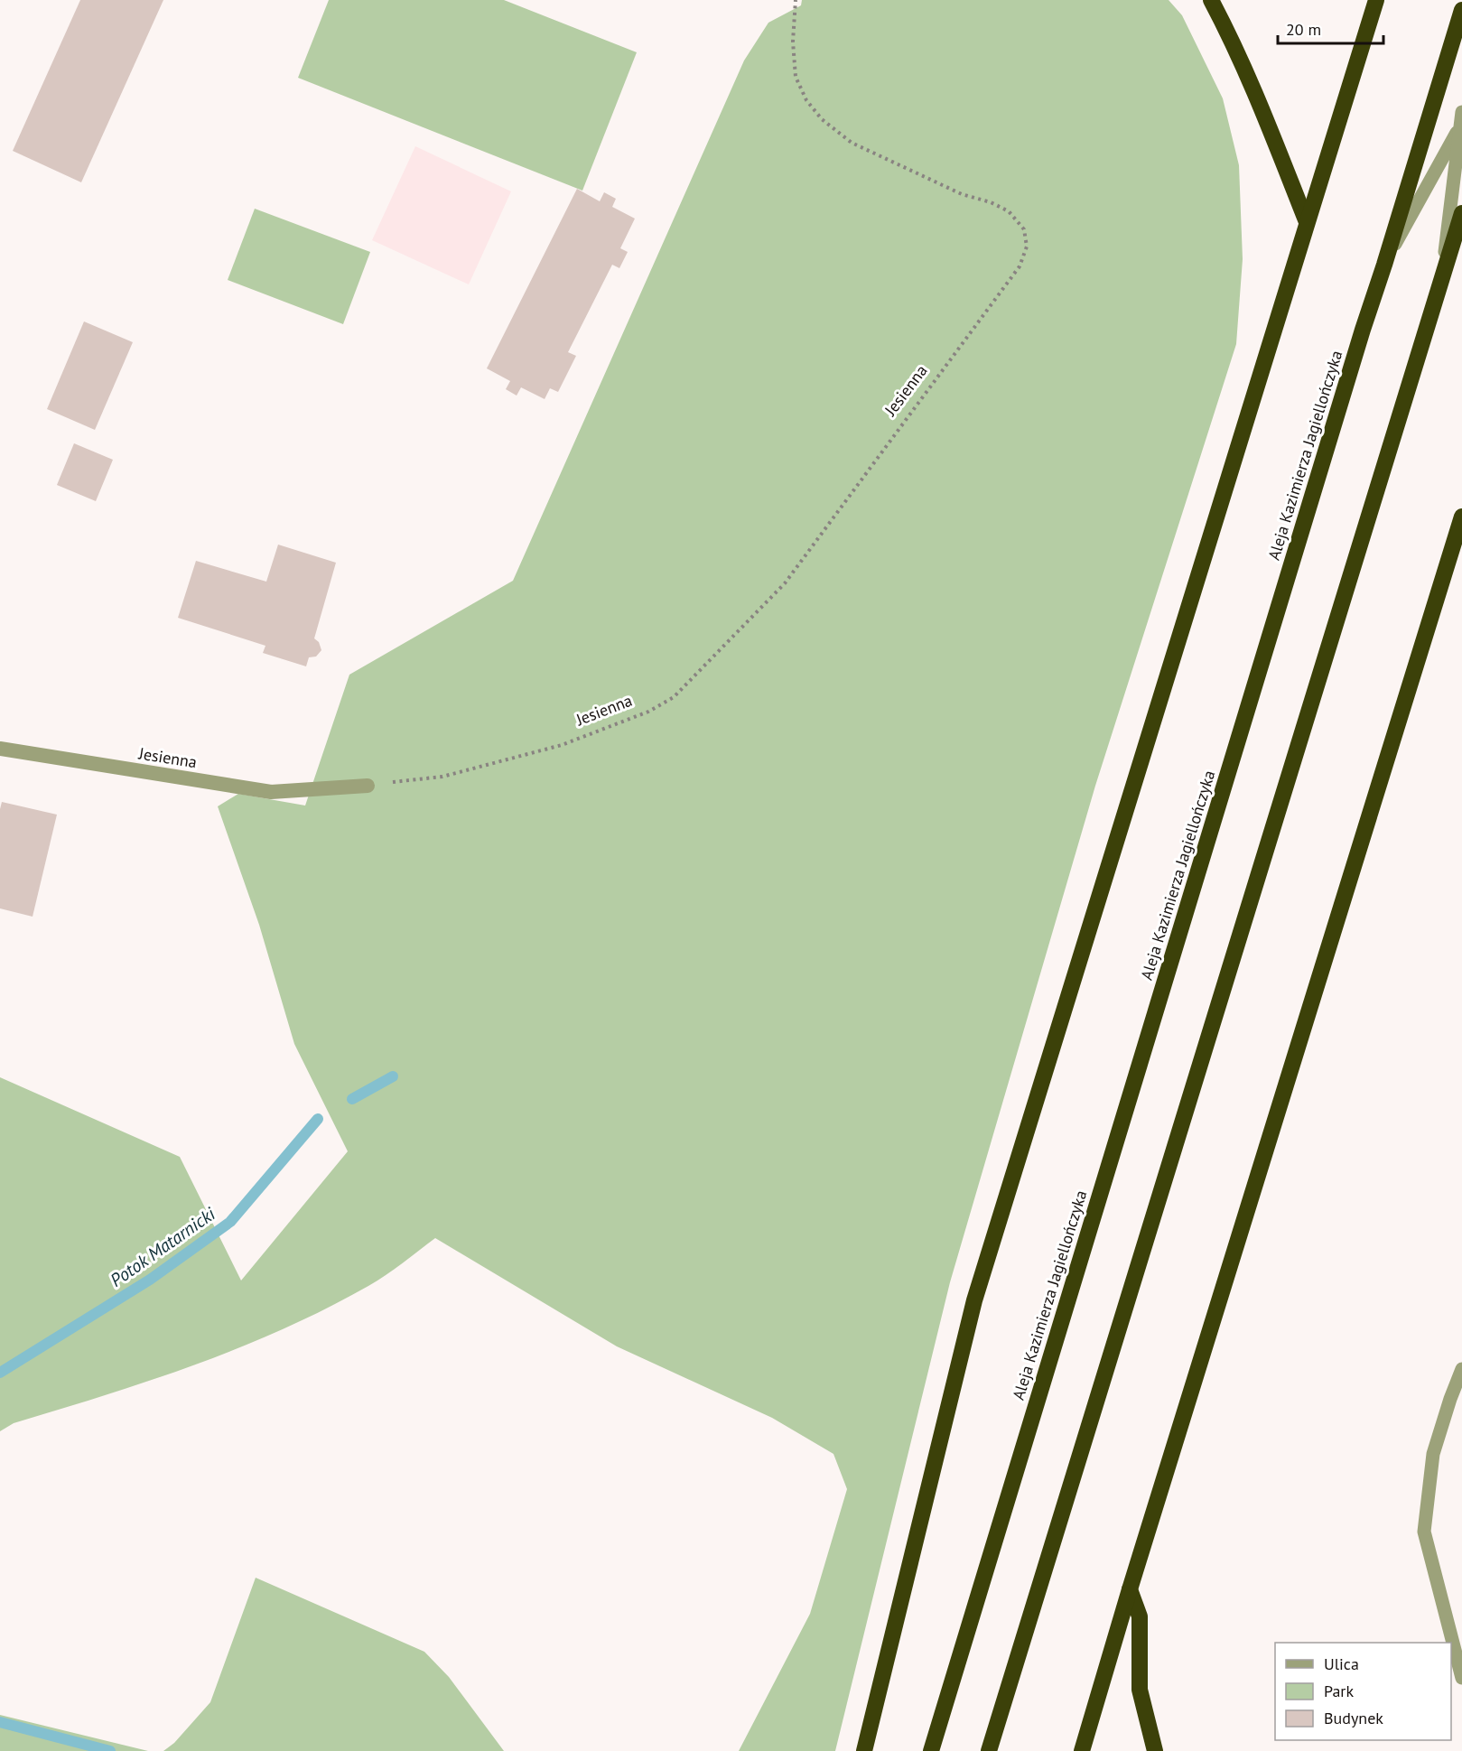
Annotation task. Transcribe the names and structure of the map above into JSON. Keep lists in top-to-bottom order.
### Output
{
  "streets": {
    "highway": ["Aleja Kazimierza Jagiellończyka"],
    "street": ["Jesienna"]
  },
  "water": ["Potok Matarnicki"],
  "legend": ["Ulica", "Park", "Budynek"],
  "scale_bar": "20 m"
}
